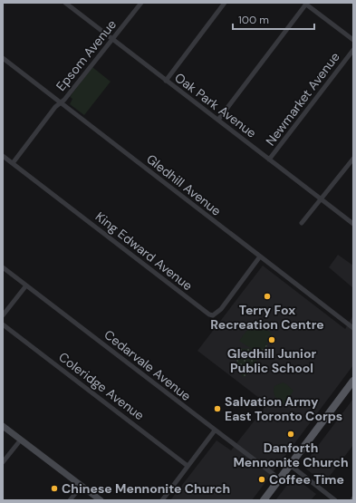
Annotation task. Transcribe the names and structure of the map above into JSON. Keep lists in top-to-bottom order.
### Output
{
  "streets": {
    "street": [
      "Epsom Avenue",
      "Newmarket Avenue",
      "Oak Park Avenue",
      "Gledhill Avenue",
      "King Edward Avenue",
      "Cedarvale Avenue",
      "Coleridge Avenue"
    ]
  },
  "crossings": [
    ["Epsom Avenue", "Oak Park Avenue"],
    ["Epsom Avenue", "Gledhill Avenue"],
    ["Epsom Avenue", "King Edward Avenue"],
    ["Newmarket Avenue", "Oak Park Avenue"],
    ["Gledhill Avenue", "King Edward Avenue"]
  ],
  "places": [
    "Terry Fox Recreation Centre",
    "Gledhill Junior Public School",
    "Salvation Army East Toronto Corps",
    "Danforth Mennonite Church",
    "Coffee Time",
    "Chinese Mennonite Church"
  ],
  "scale_bar": "100 m"
}
